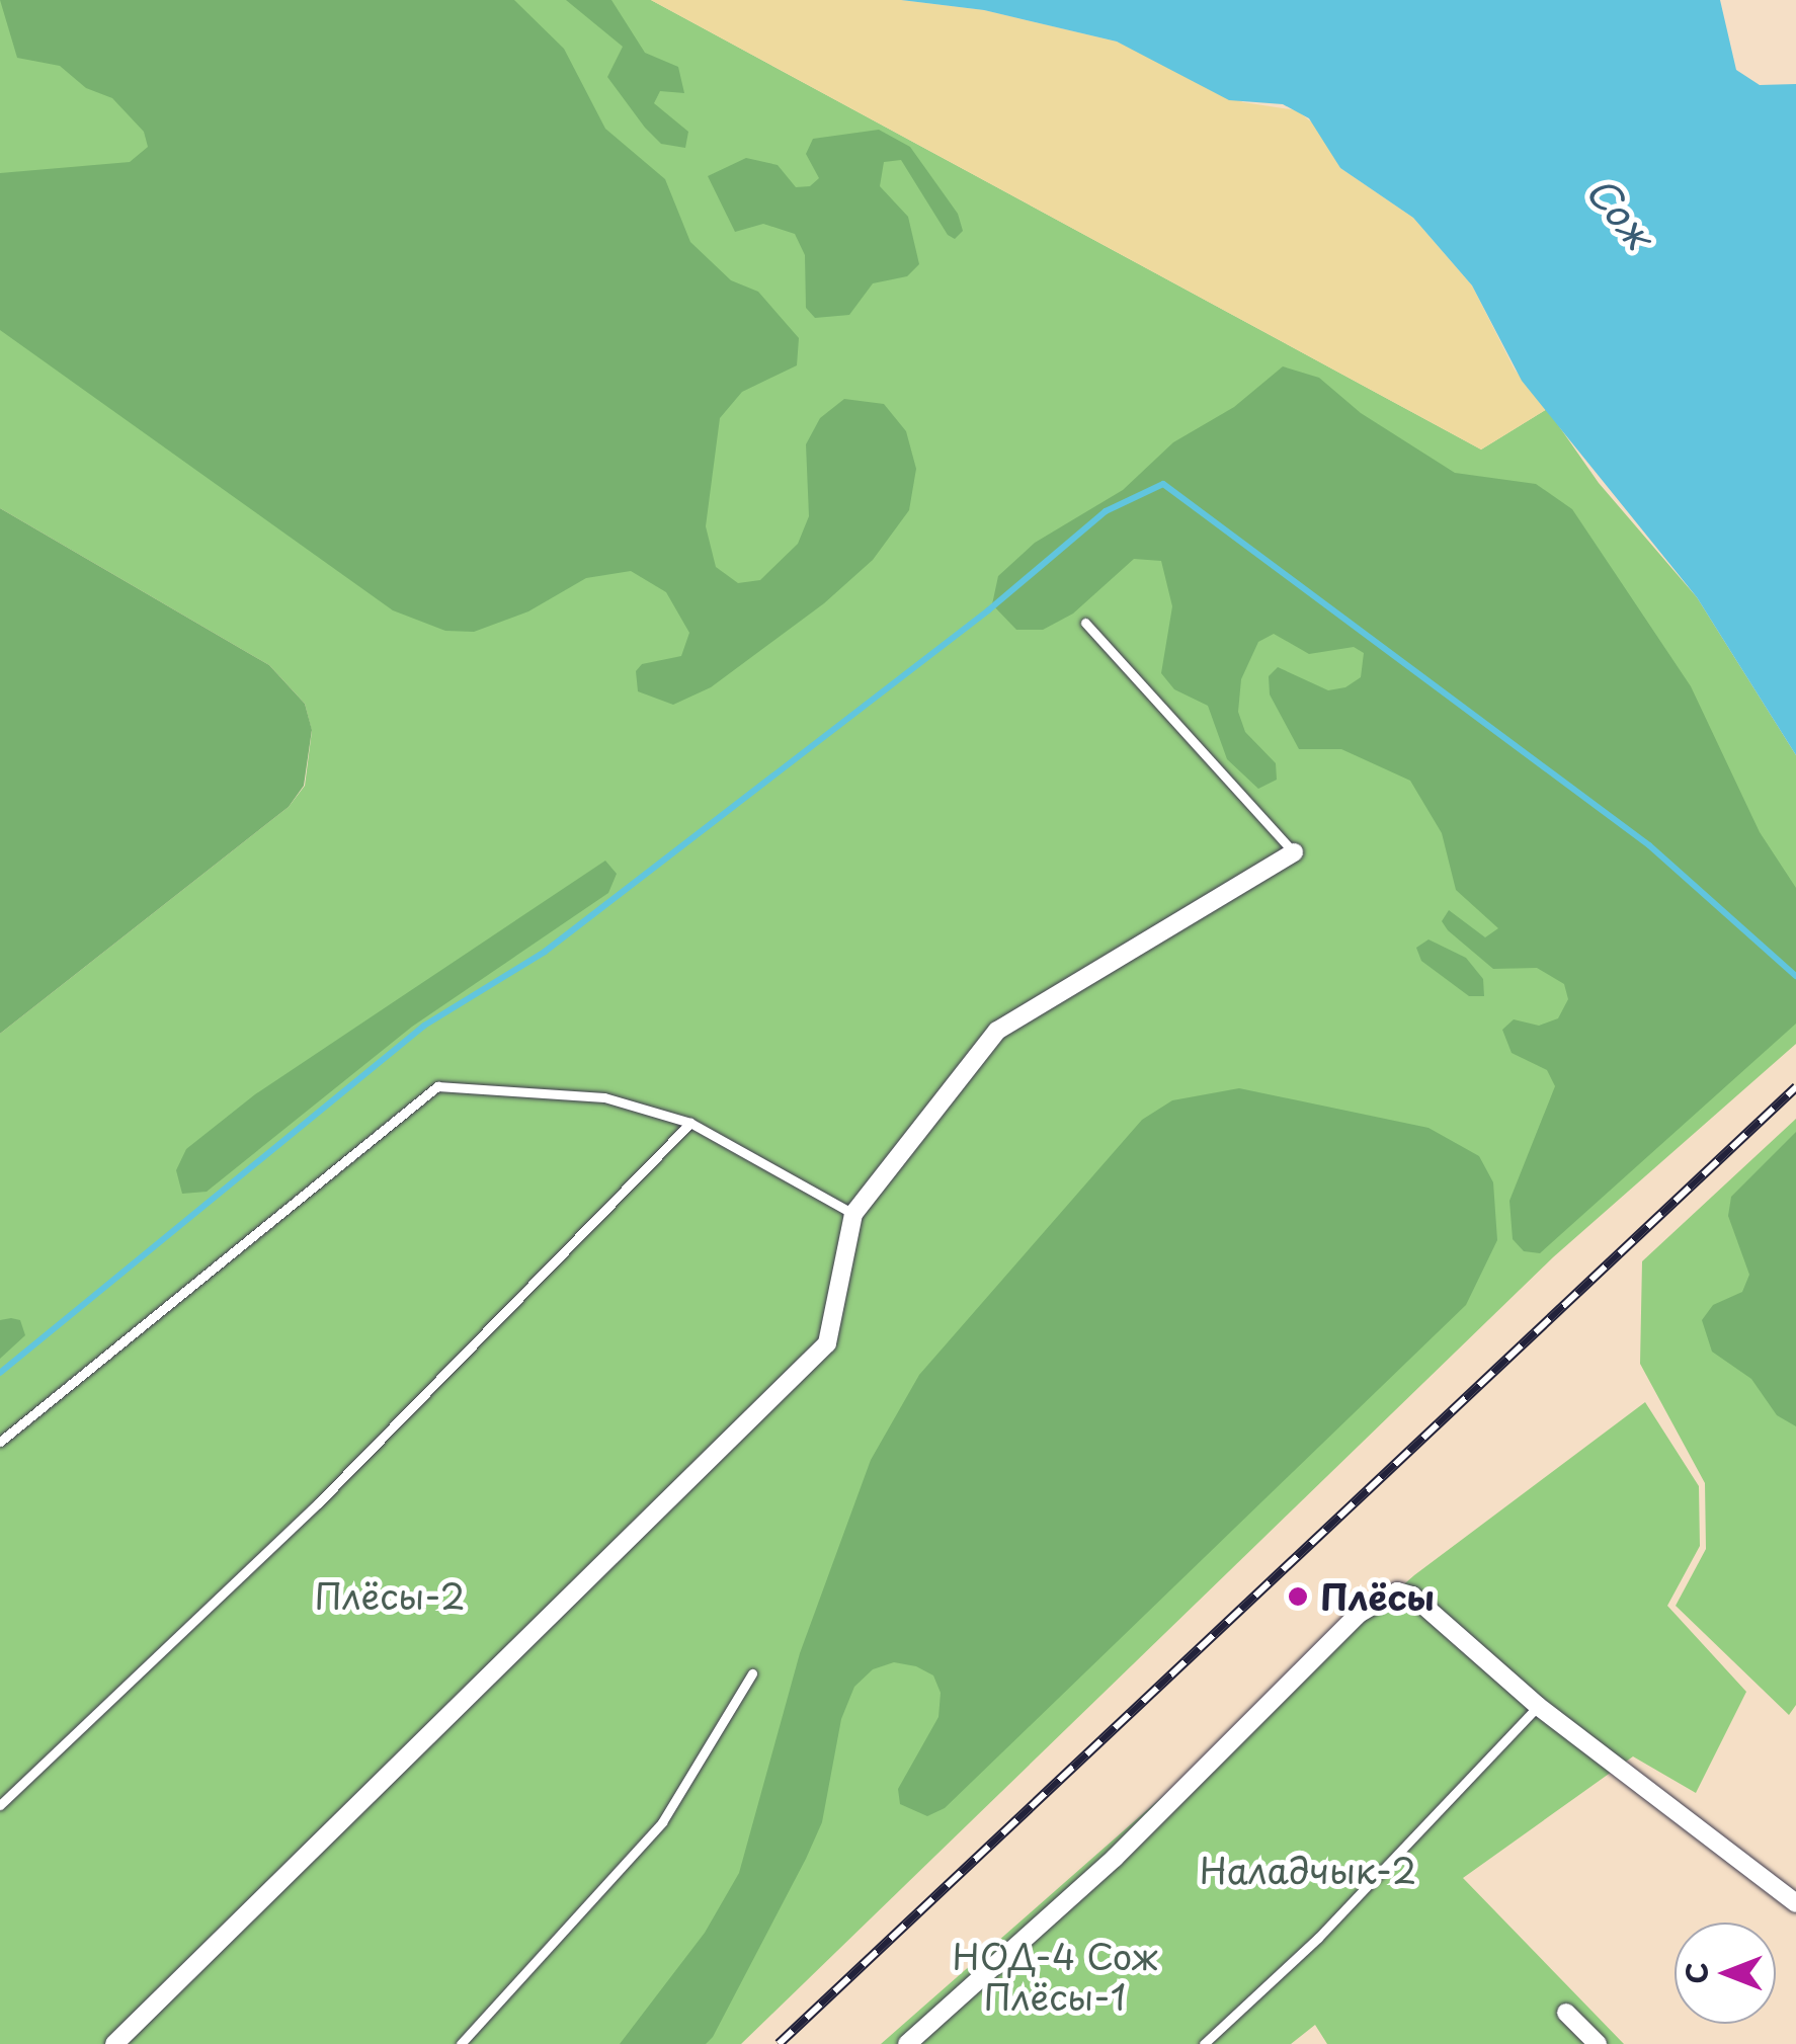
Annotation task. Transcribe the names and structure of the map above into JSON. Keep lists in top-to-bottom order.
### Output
{
  "water": ["Сож"],
  "parks": ["Плёсы-2", "Наладчык-2", "НОД-4 Сож Плёсы-1"],
  "places": ["Плёсы"],
  "north": "left"
}
